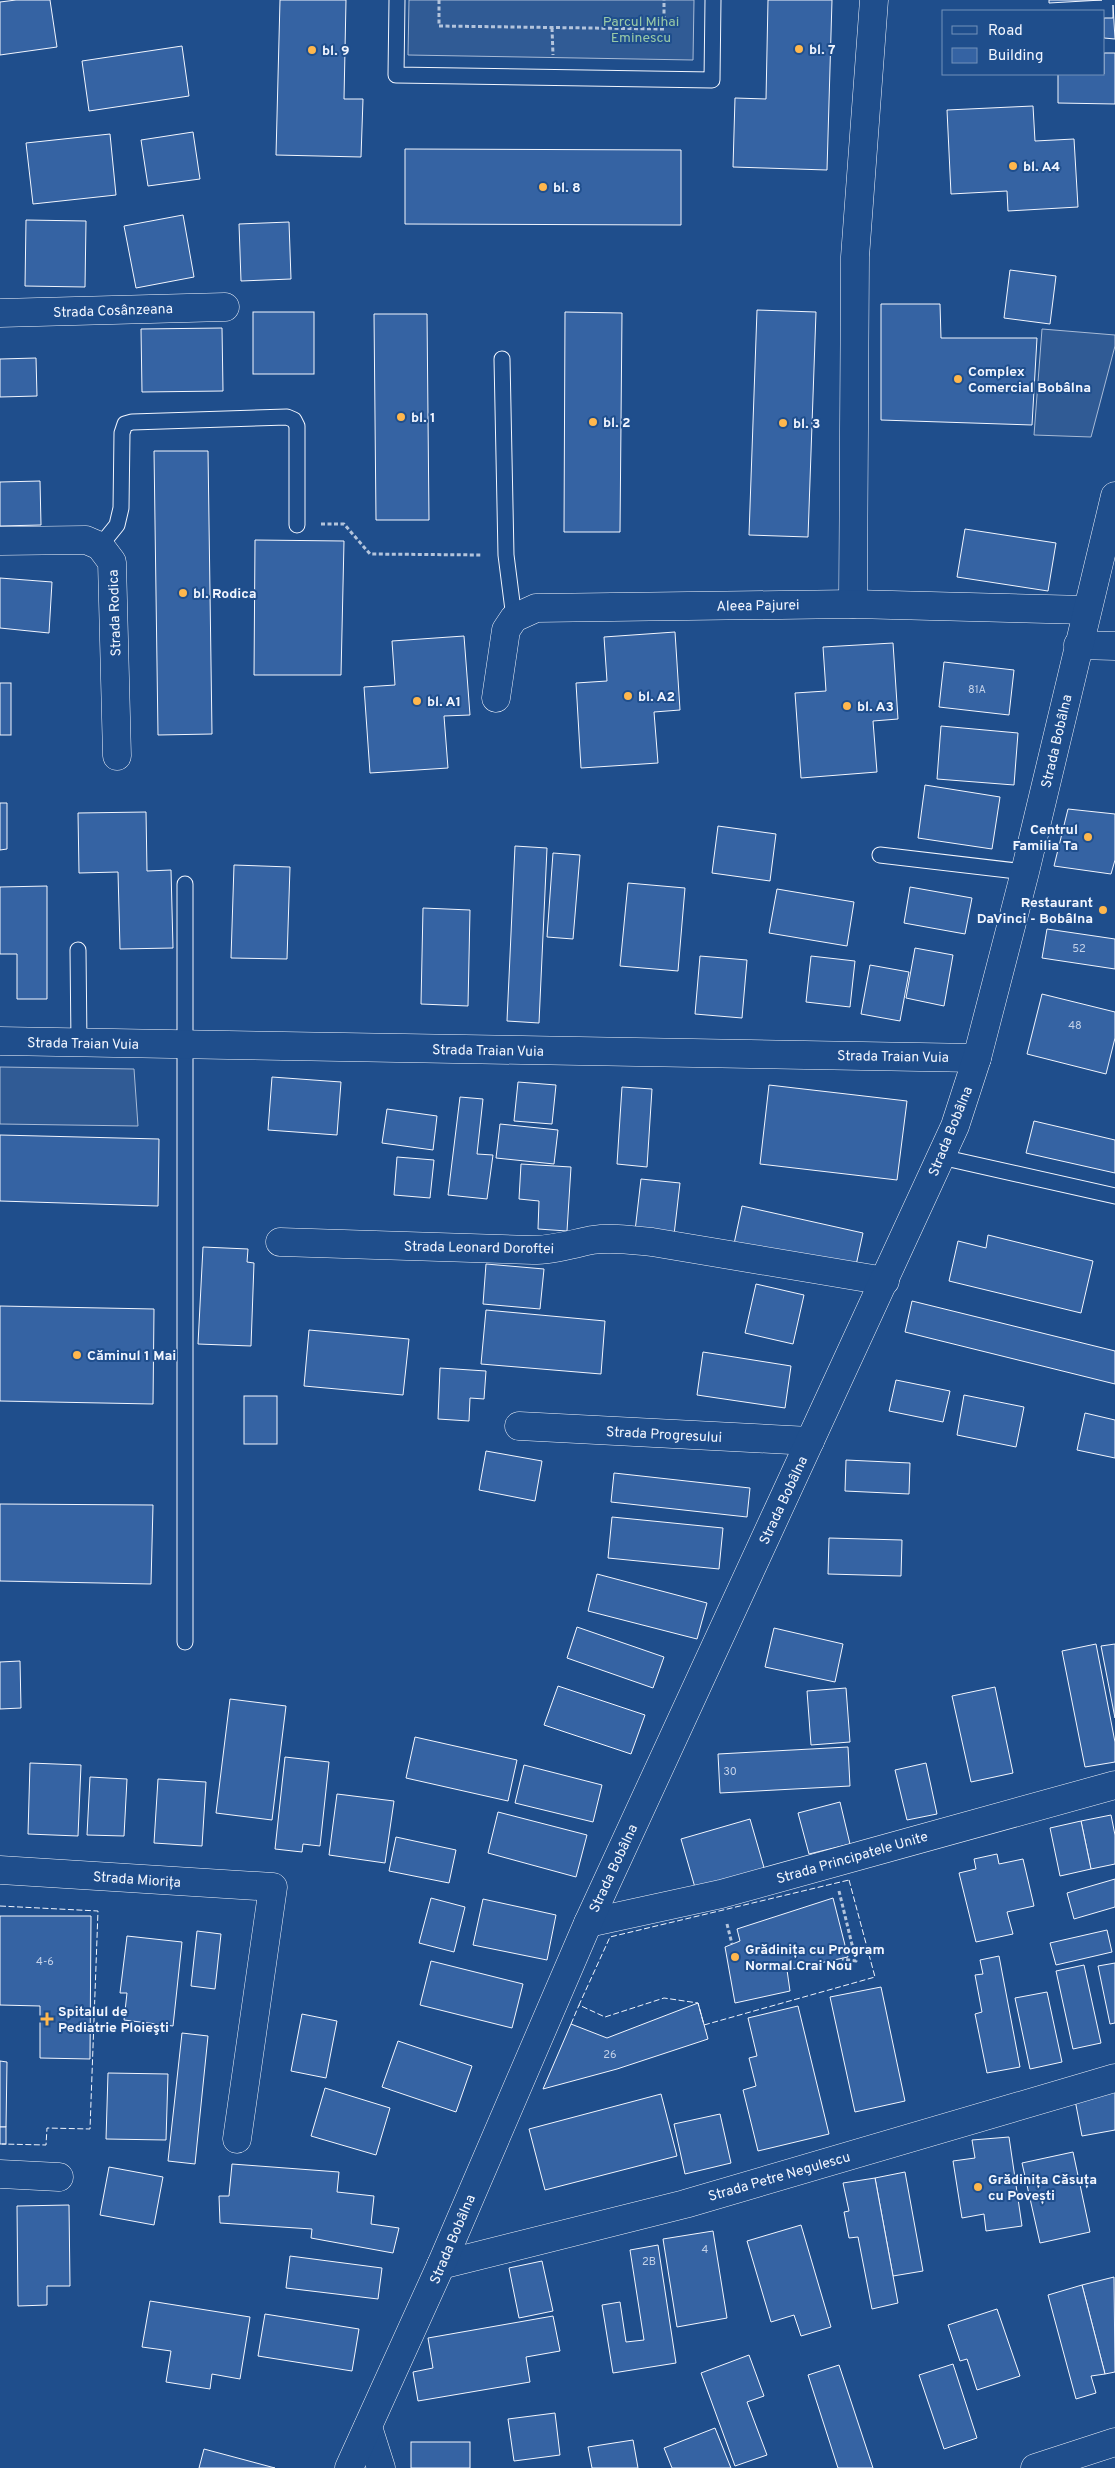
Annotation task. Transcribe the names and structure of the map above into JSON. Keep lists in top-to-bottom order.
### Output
{
  "streets": {
    "street": [
      "Strada Cosânzeana",
      "Aleea Pajurei",
      "Strada Rodica",
      "Strada Bobâlna",
      "Strada Traian Vuia",
      "Strada Leonard Doroftei",
      "Strada Progresului",
      "Strada Principatele Unite",
      "Strada Miorița",
      "Strada Petre Negulescu"
    ]
  },
  "crossings": [
    ["Aleea Pajurei", "Strada Bobâlna"],
    ["Strada Bobâlna", "Strada Traian Vuia"],
    ["Strada Bobâlna", "Strada Leonard Doroftei"],
    ["Strada Bobâlna", "Strada Progresului"],
    ["Strada Bobâlna", "Strada Principatele Unite"],
    ["Strada Bobâlna", "Strada Petre Negulescu"]
  ],
  "parks": ["Parcul Mihai Eminescu"],
  "places": {
    "other": [
      "bl. 7",
      "bl. 9",
      "bl. A4",
      "bl. 8",
      "Complex Comercial Bobâlna",
      "bl. 1",
      "bl. 2",
      "bl. 3",
      "bl. Rodica",
      "bl. A2",
      "bl. A1",
      "bl. A3",
      "Centrul Familia Ta",
      "Restaurant DaVinci - Bobâlna",
      "Căminul 1 Mai",
      "Grădinița cu Program Normal Crai Nou",
      "Grădinița Căsuța cu Povești"
    ],
    "health": ["Spitalul de Pediatrie Ploieşti"]
  },
  "house_numbers": [
    "81A",
    "52",
    "48",
    "30",
    "4-6",
    "26",
    "4",
    "2B"
  ],
  "legend": ["Road", "Building"]
}
